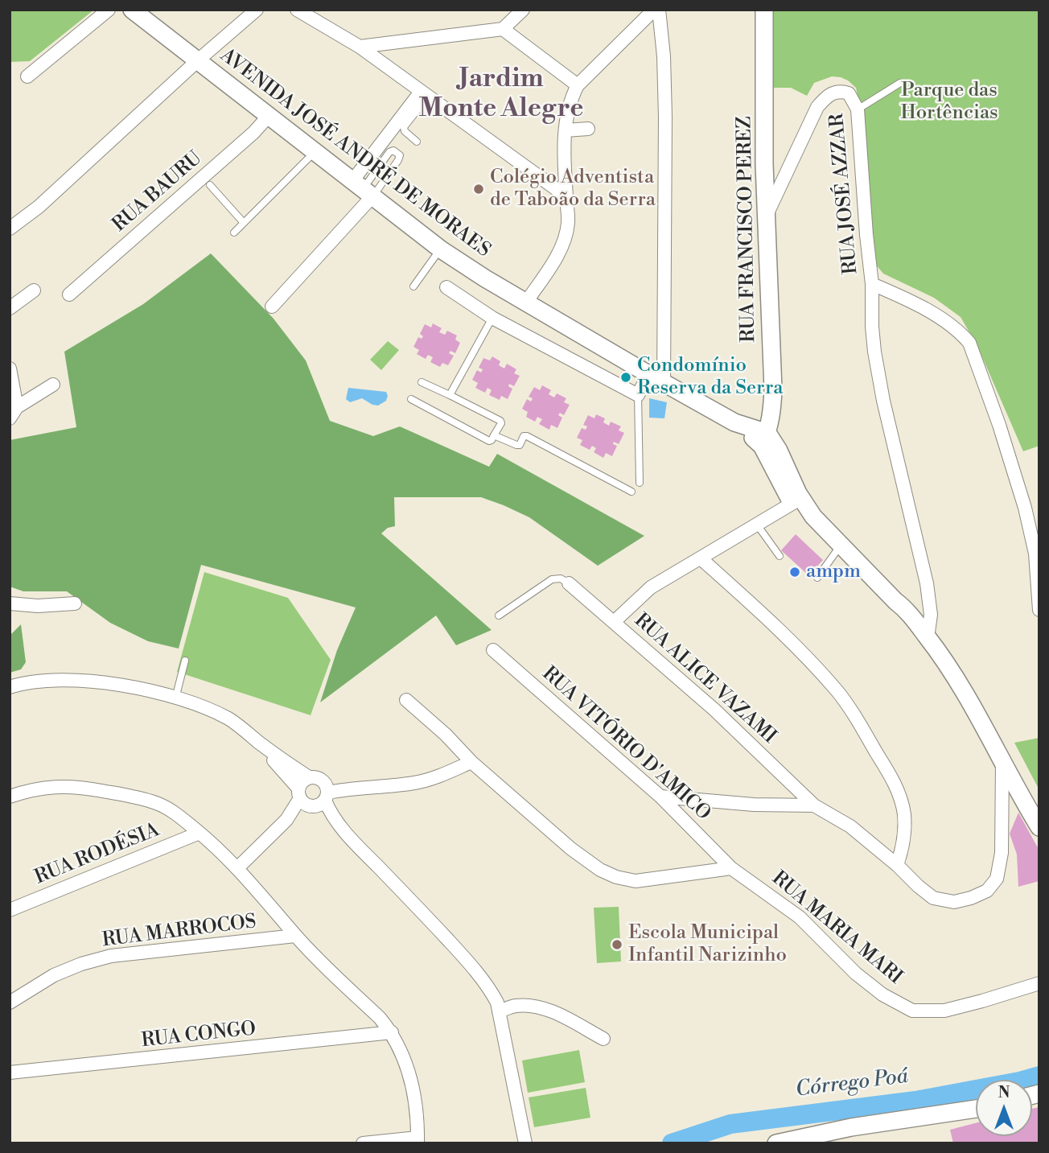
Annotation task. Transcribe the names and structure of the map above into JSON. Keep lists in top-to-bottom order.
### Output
{
  "streets": {
    "street": [
      "AVENIDA JOSÉ ANDRÉ DE MORAES",
      "RUA BAURU",
      "RUA JOSÉ AZZAR",
      "RUA FRANCISCO PEREZ",
      "RUA ALICE VAZAMI",
      "RUA VITÓRIO D'AMICO",
      "RUA RODÉSIA",
      "RUA MARIA MARI",
      "RUA MARROCOS",
      "RUA CONGO"
    ]
  },
  "crossings": [
    ["AVENIDA JOSÉ ANDRÉ DE MORAES", "RUA BAURU"],
    ["AVENIDA JOSÉ ANDRÉ DE MORAES", "RUA FRANCISCO PEREZ"],
    ["RUA JOSÉ AZZAR", "RUA FRANCISCO PEREZ"],
    ["RUA VITÓRIO D'AMICO", "RUA MARIA MARI"]
  ],
  "districts": ["Jardim Monte Alegre"],
  "water": ["Córrego Poá"],
  "parks": ["Parque das Hortências"],
  "places": [
    "Colégio Adventista de Taboão da Serra",
    "Condomínio Reserva da Serra",
    "ampm",
    "Escola Municipal Infantil Narizinho"
  ],
  "north": "top"
}
